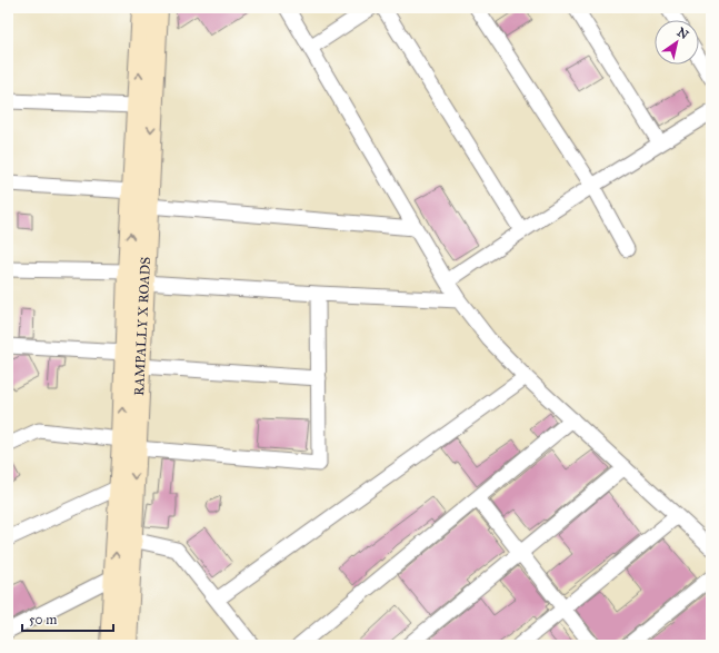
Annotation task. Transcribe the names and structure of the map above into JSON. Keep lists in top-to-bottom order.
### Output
{
  "streets": {
    "main road": ["RAMPALLY X ROADS"]
  },
  "scale_bar": "50 m",
  "north": "top right"
}
